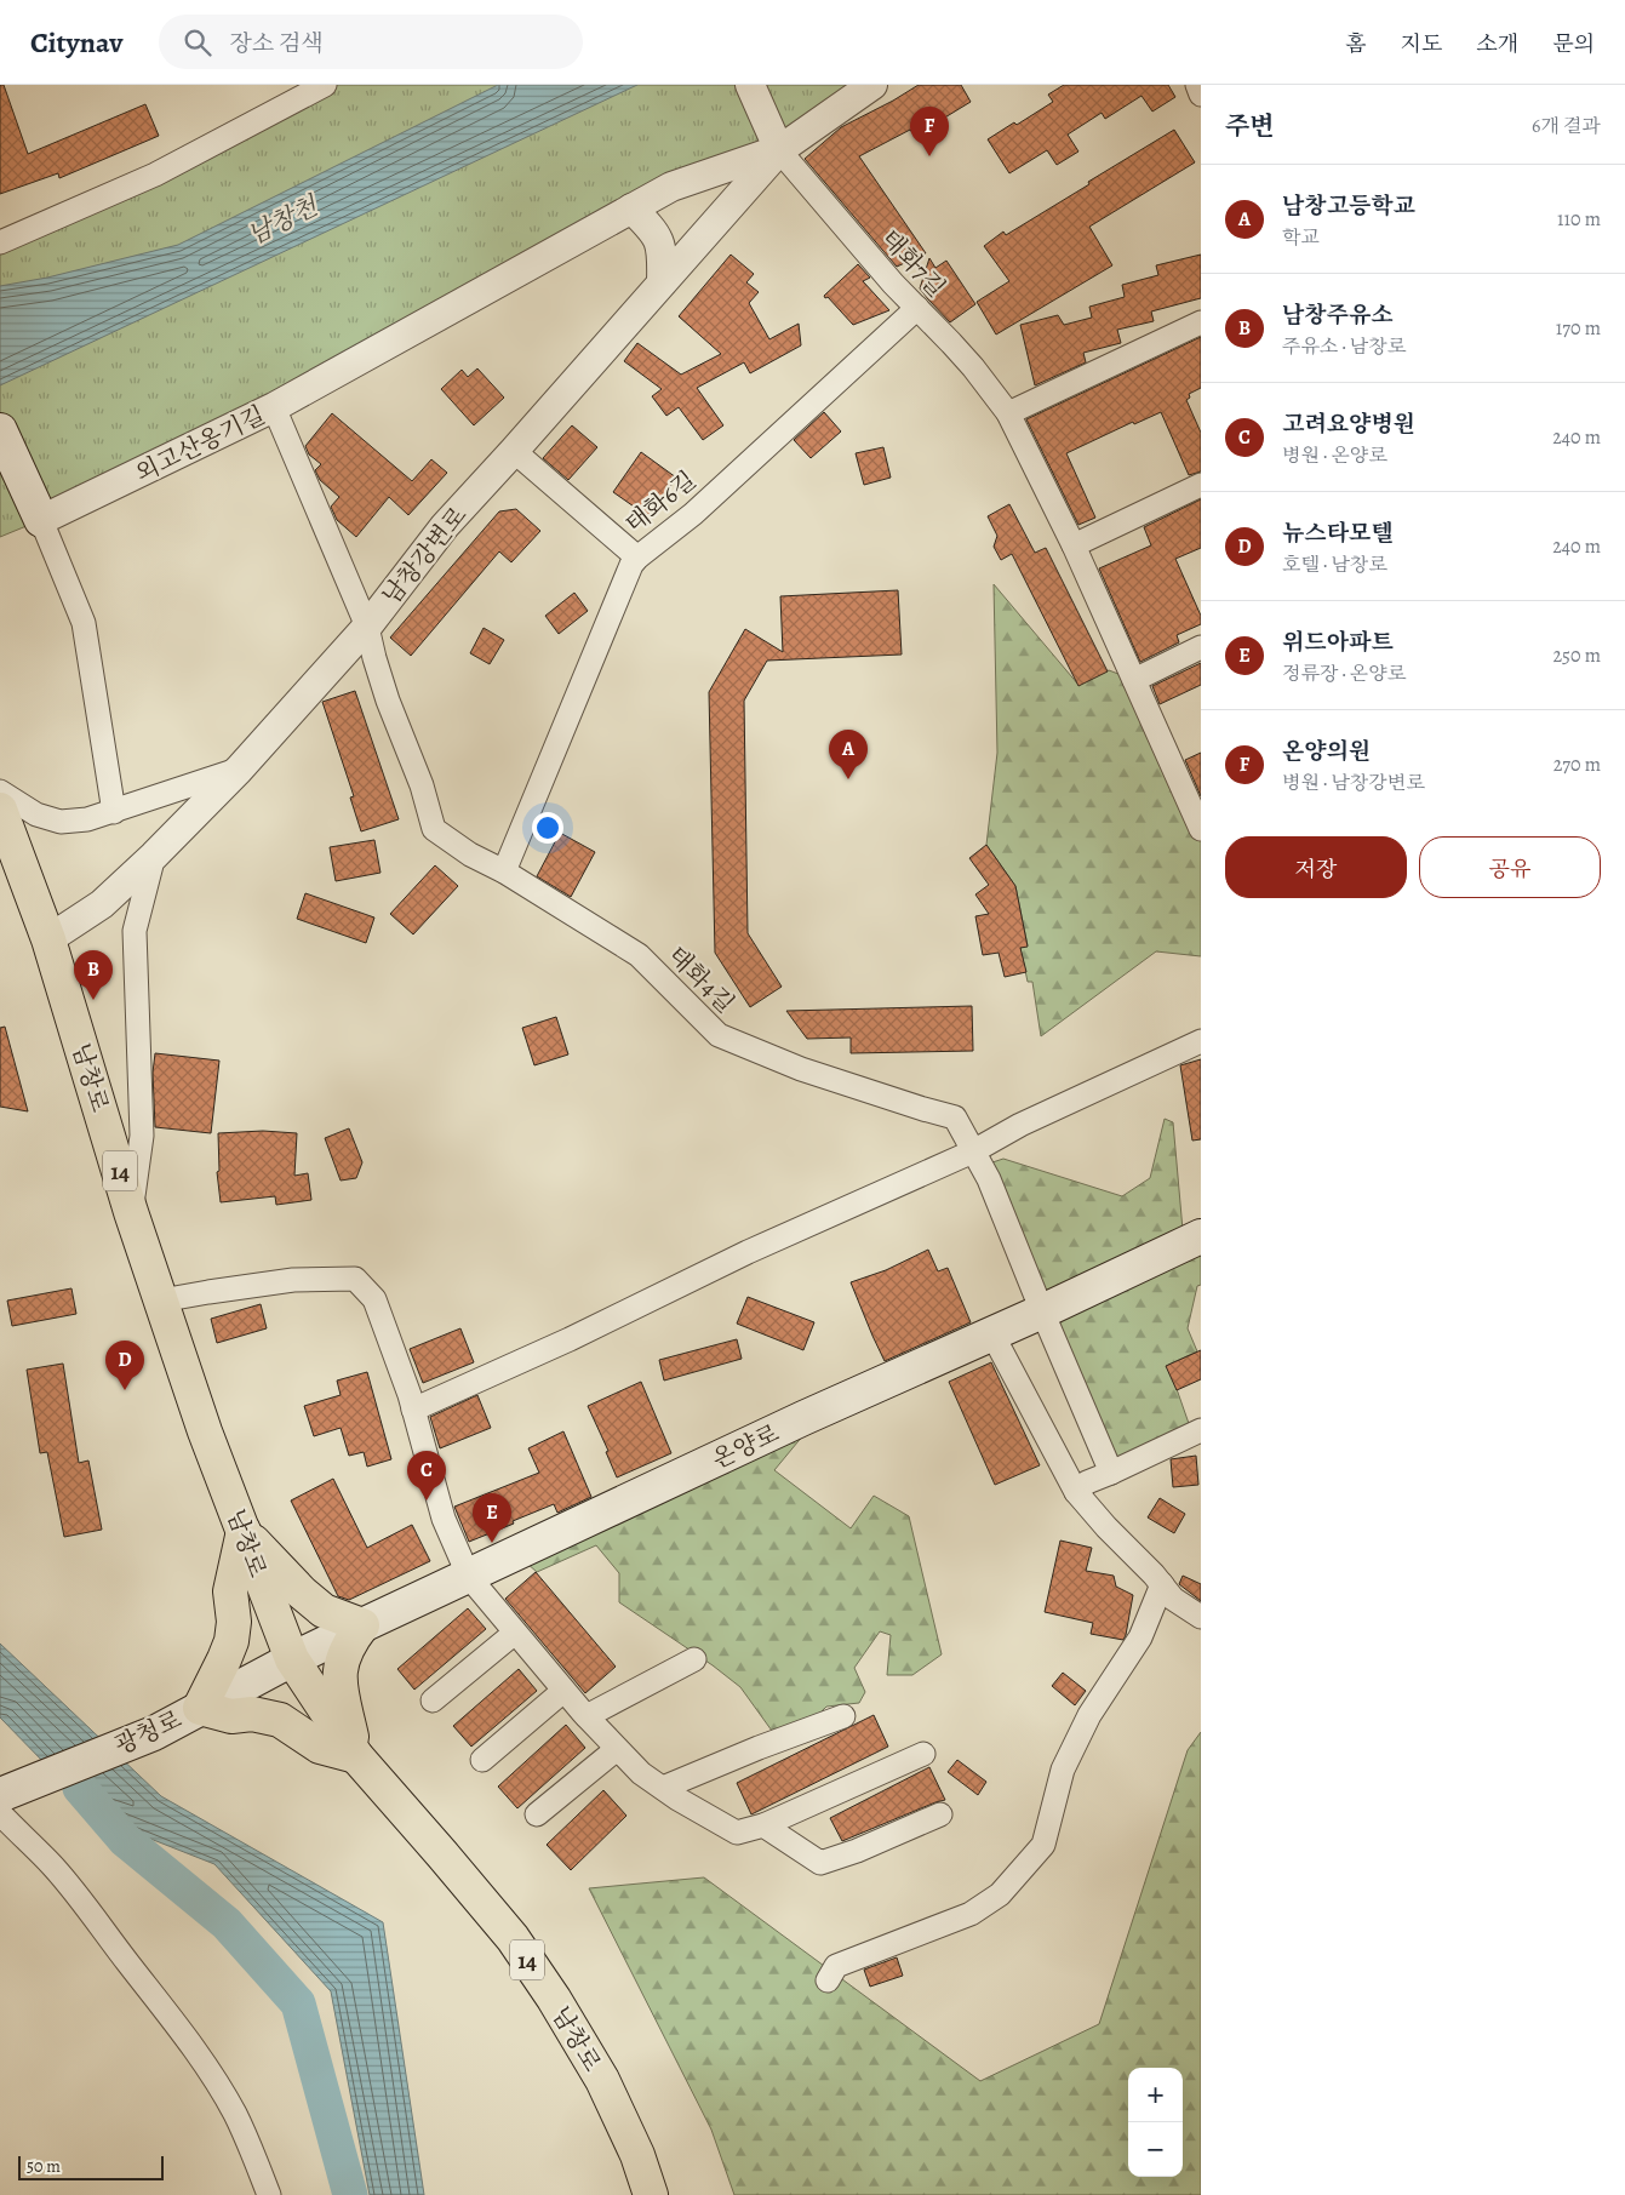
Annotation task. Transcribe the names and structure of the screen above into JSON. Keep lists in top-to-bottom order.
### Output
{
  "streets": {
    "main road": [
      "남창로",
      "14",
      "온양로",
      "광청로"
    ],
    "street": [
      "태화7길",
      "외고산옹기길",
      "태화6길",
      "남창강변로",
      "태화4길"
    ]
  },
  "crossings": [
    ["태화7길", "태화6길"],
    ["태화7길", "남창강변로"],
    ["외고산옹기길", "남창강변로"],
    ["외고산옹기길", "태화4길"],
    ["태화6길", "태화4길"],
    ["남창강변로", "태화4길"],
    ["남창강변로", "남창로"],
    ["태화4길", "온양로"],
    ["남창로", "온양로"],
    ["남창로", "광청로"],
    ["온양로", "광청로"]
  ],
  "water": ["남창천"],
  "scale_bar": "50 m",
  "page": {
    "header": "Citynav",
    "search": "장소 검색",
    "nav": [
      "홈",
      "지도",
      "소개",
      "문의"
    ],
    "heading": ["주변", "6개 결과"],
    "pins": [
      "F",
      "A",
      "B",
      "D",
      "C",
      "E"
    ],
    "list": [
      {
        "mark": "A",
        "name": "남창고등학교",
        "note": "학교",
        "value": "110 m"
      },
      {
        "mark": "B",
        "name": "남창주유소",
        "note": "주유소 · 남창로",
        "value": "170 m"
      },
      {
        "mark": "C",
        "name": "고려요양병원",
        "note": "병원 · 온양로",
        "value": "240 m"
      },
      {
        "mark": "D",
        "name": "뉴스타모텔",
        "note": "호텔 · 남창로",
        "value": "240 m"
      },
      {
        "mark": "E",
        "name": "위드아파트",
        "note": "정류장 · 온양로",
        "value": "250 m"
      },
      {
        "mark": "F",
        "name": "온양의원",
        "note": "병원 · 남창강변로",
        "value": "270 m"
      }
    ],
    "buttons": ["저장", "공유"],
    "map_buttons": ["+", "−"],
    "scale": "50 m"
  }
}
